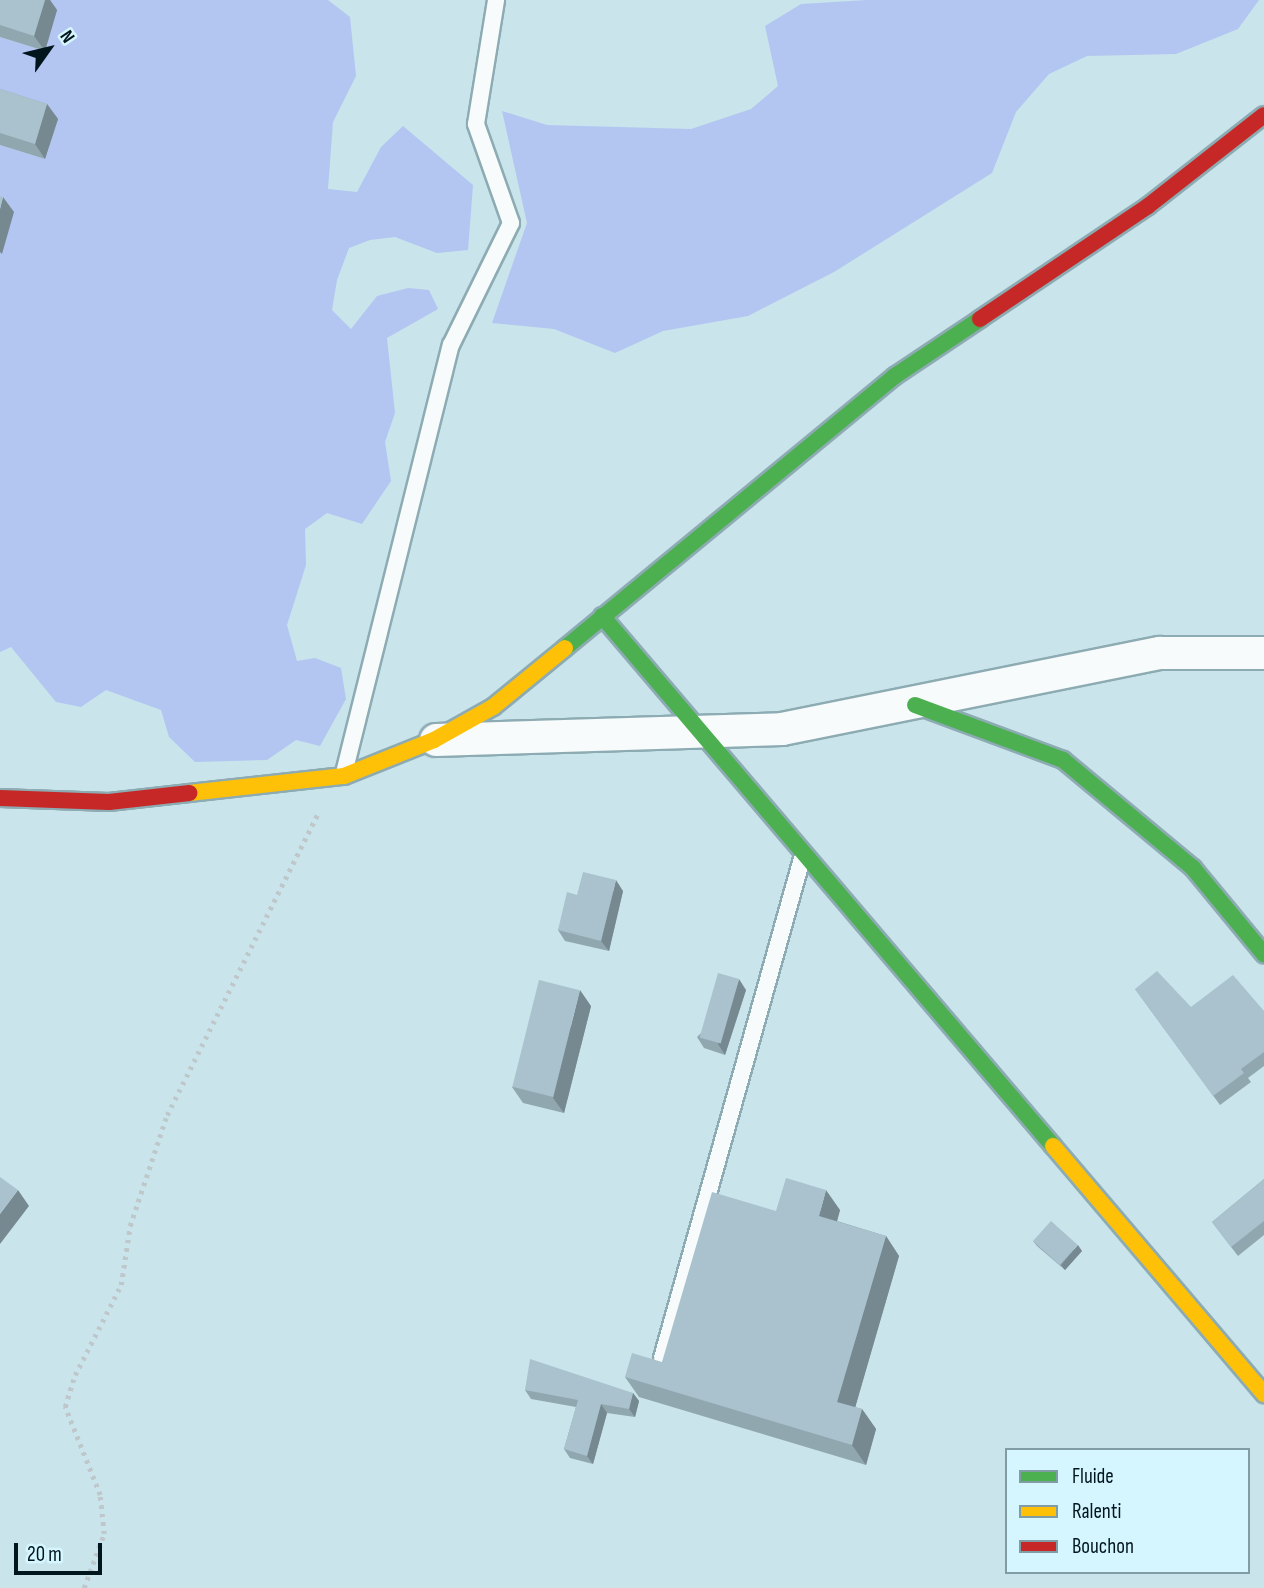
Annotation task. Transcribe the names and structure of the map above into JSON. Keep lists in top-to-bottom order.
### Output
{
  "legend": ["Fluide", "Ralenti", "Bouchon"],
  "scale_bar": "20 m",
  "north": "top right"
}
